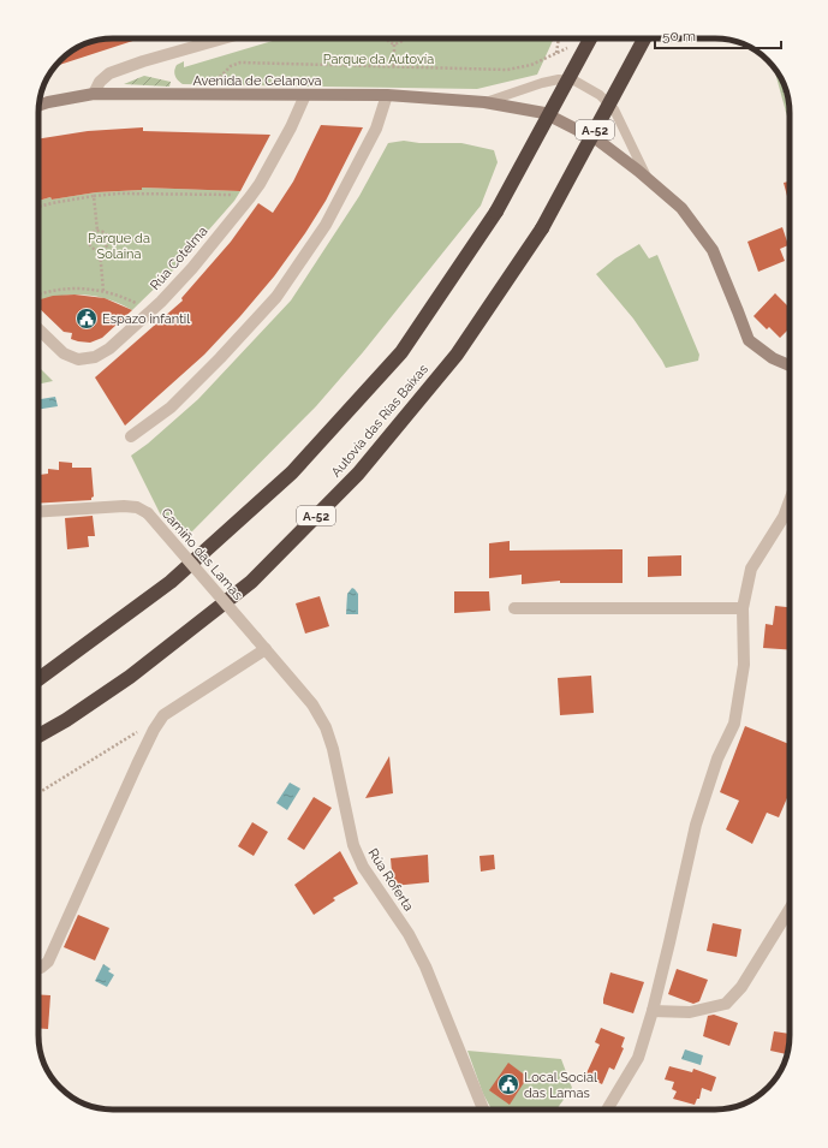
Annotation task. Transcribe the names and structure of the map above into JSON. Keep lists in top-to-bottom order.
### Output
{
  "streets": {
    "highway": ["A-52", "Autovía das Rías Baixas"],
    "street": [
      "Avenida de Celanova",
      "Rúa Cotelma",
      "Camiño das Lamas",
      "Rúa Roferta"
    ]
  },
  "crossings": [
    ["Avenida de Celanova", "Rúa Cotelma"],
    ["Camiño das Lamas", "Rúa Roferta"]
  ],
  "parks": ["Parque da Autovía", "Parque da Solaina"],
  "places": {
    "public building": ["Espazo infantil", "Local Social das Lamas"]
  },
  "scale_bar": "50 m"
}
